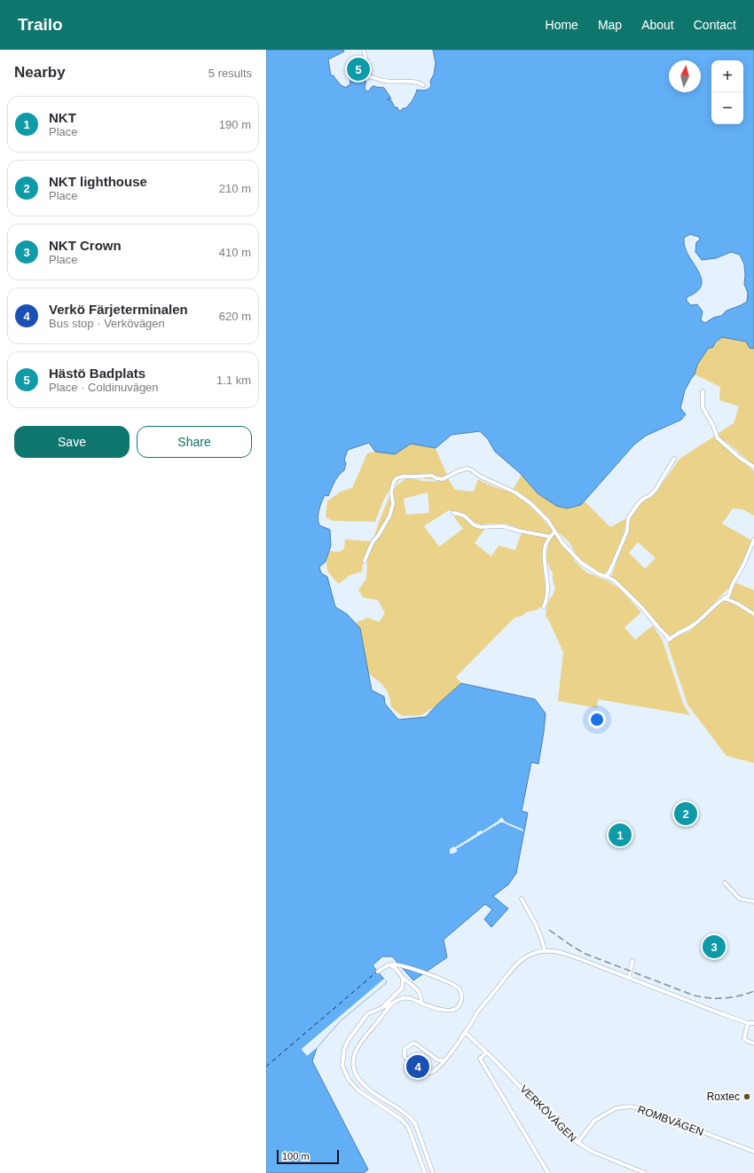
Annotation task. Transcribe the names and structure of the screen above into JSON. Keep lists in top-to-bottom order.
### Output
{
  "streets": {
    "street": ["VERKÖVÄGEN", "ROMBVÄGEN"]
  },
  "crossings": [
    ["VERKÖVÄGEN", "ROMBVÄGEN"]
  ],
  "places": ["Roxtec"],
  "scale_bar": "100 m",
  "north": "top",
  "page": {
    "header": "Trailo",
    "nav": [
      "Home",
      "Map",
      "About",
      "Contact"
    ],
    "heading": ["Nearby", "5 results"],
    "pins": [
      "5",
      "2",
      "1",
      "3",
      "4"
    ],
    "map_buttons": ["+", "−"],
    "list": [
      {
        "mark": "1",
        "name": "NKT",
        "note": "Place",
        "value": "190 m"
      },
      {
        "mark": "2",
        "name": "NKT lighthouse",
        "note": "Place",
        "value": "210 m"
      },
      {
        "mark": "3",
        "name": "NKT Crown",
        "note": "Place",
        "value": "410 m"
      },
      {
        "mark": "4",
        "name": "Verkö Färjeterminalen",
        "note": "Bus stop · Verkövägen",
        "value": "620 m"
      },
      {
        "mark": "5",
        "name": "Hästö Badplats",
        "note": "Place · Coldinuvägen",
        "value": "1.1 km"
      }
    ],
    "buttons": ["Save", "Share"],
    "scale": "100 m"
  }
}
